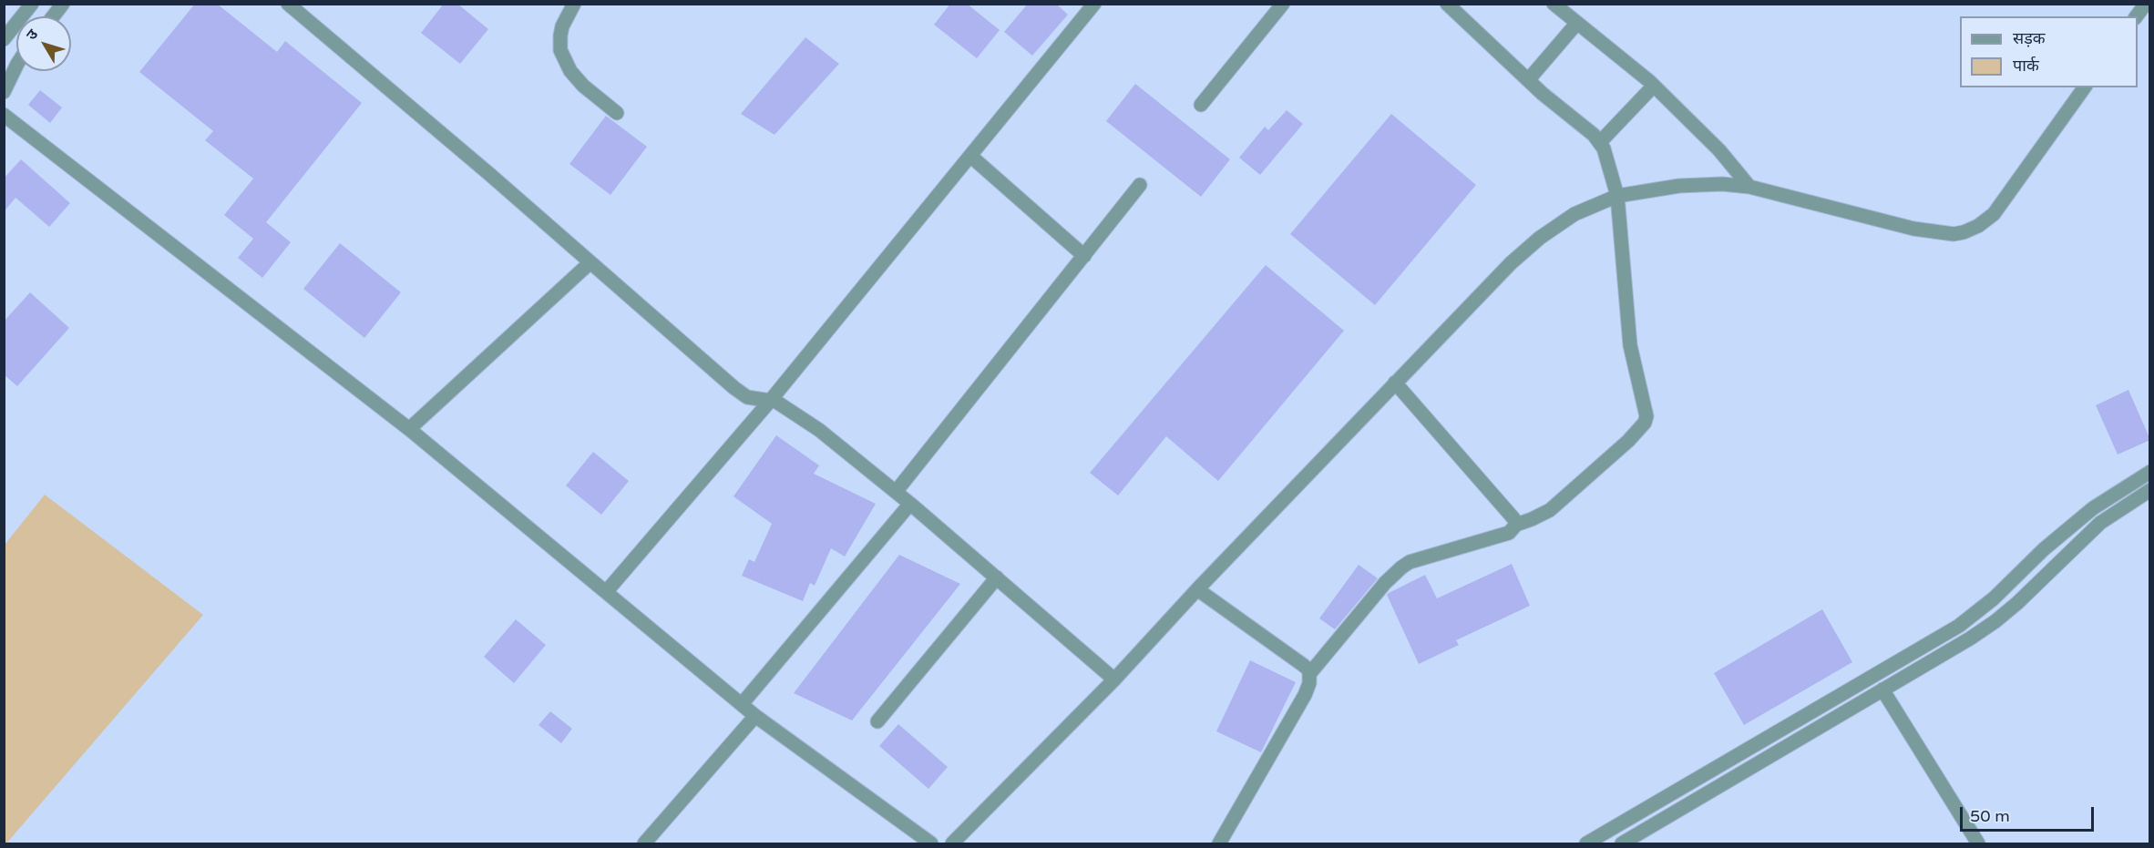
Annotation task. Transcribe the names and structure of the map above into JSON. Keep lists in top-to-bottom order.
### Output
{
  "legend": ["सड़क", "पार्क"],
  "scale_bar": "50 m",
  "north": "top left"
}
